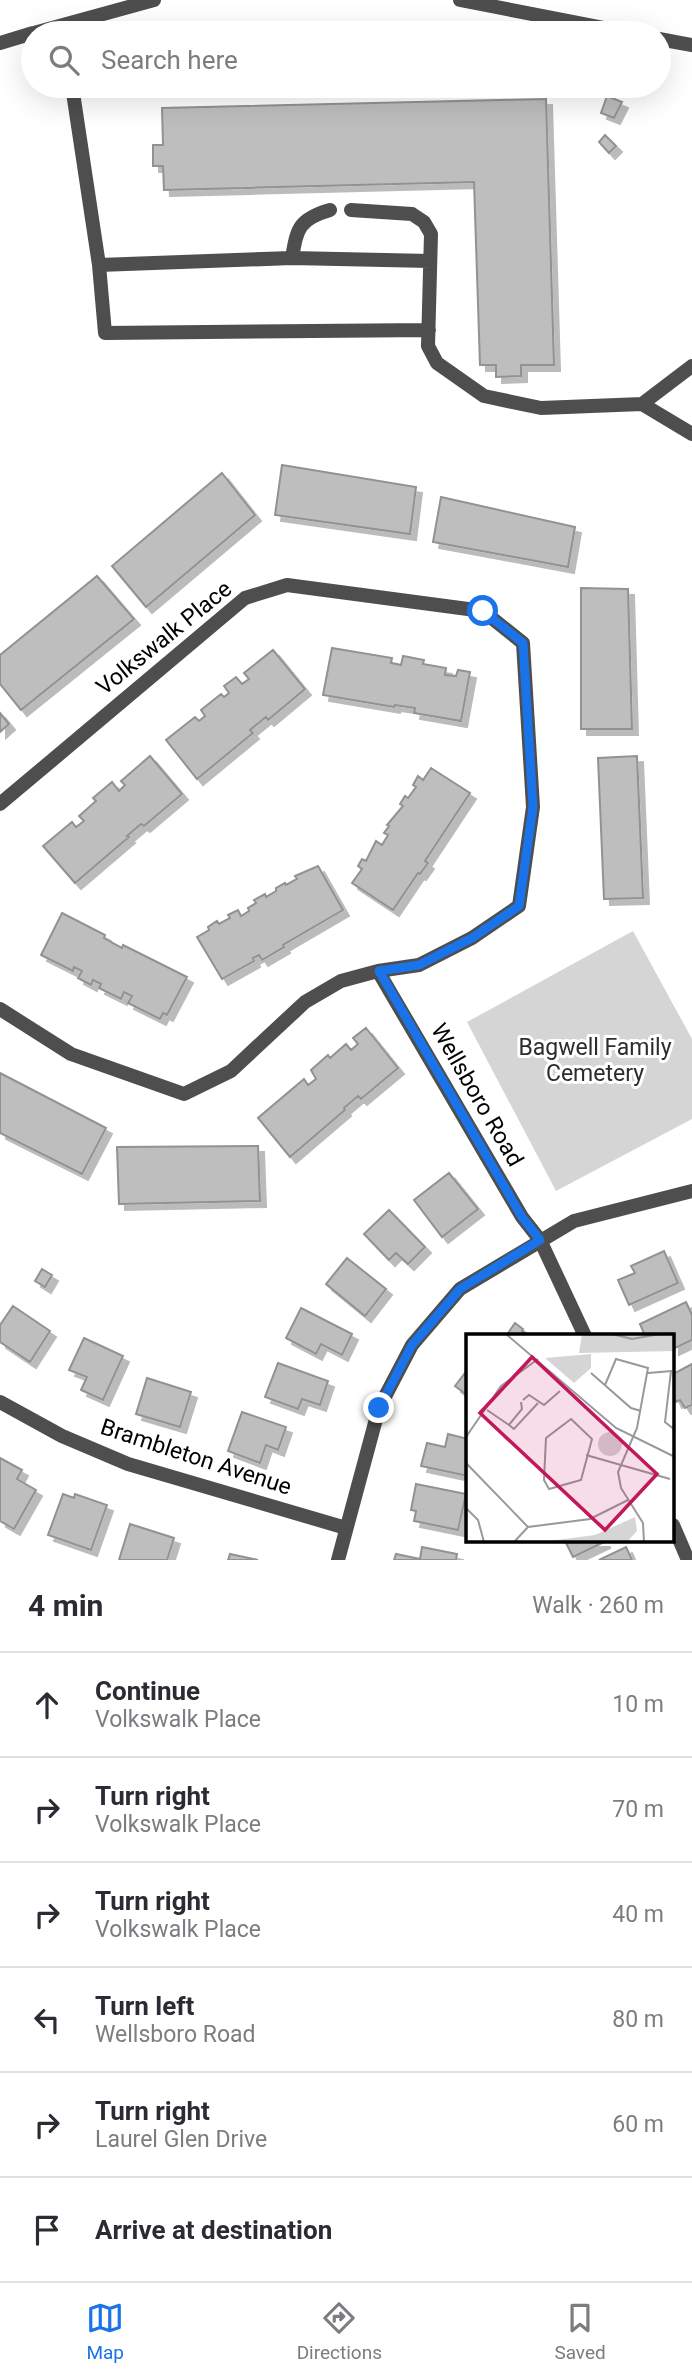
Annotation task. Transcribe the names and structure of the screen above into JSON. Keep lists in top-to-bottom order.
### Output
{
  "streets": {
    "street": ["Volkswalk Place", "Wellsboro Road", "Brambleton Avenue"]
  },
  "crossings": [
    ["Volkswalk Place", "Wellsboro Road"]
  ],
  "parks": ["Bagwell Family Cemetery"],
  "page": {
    "search": "Search here",
    "heading": ["4 min", "Walk · 260 m"],
    "list": [
      ["Continue", "Volkswalk Place", "10 m"],
      ["Turn right", "Volkswalk Place", "70 m"],
      ["Turn right", "Volkswalk Place", "40 m"],
      ["Turn left", "Wellsboro Road", "80 m"],
      ["Turn right", "Laurel Glen Drive", "60 m"],
      "Arrive at destination"
    ],
    "nav": ["Map", "Directions", "Saved"]
  }
}
